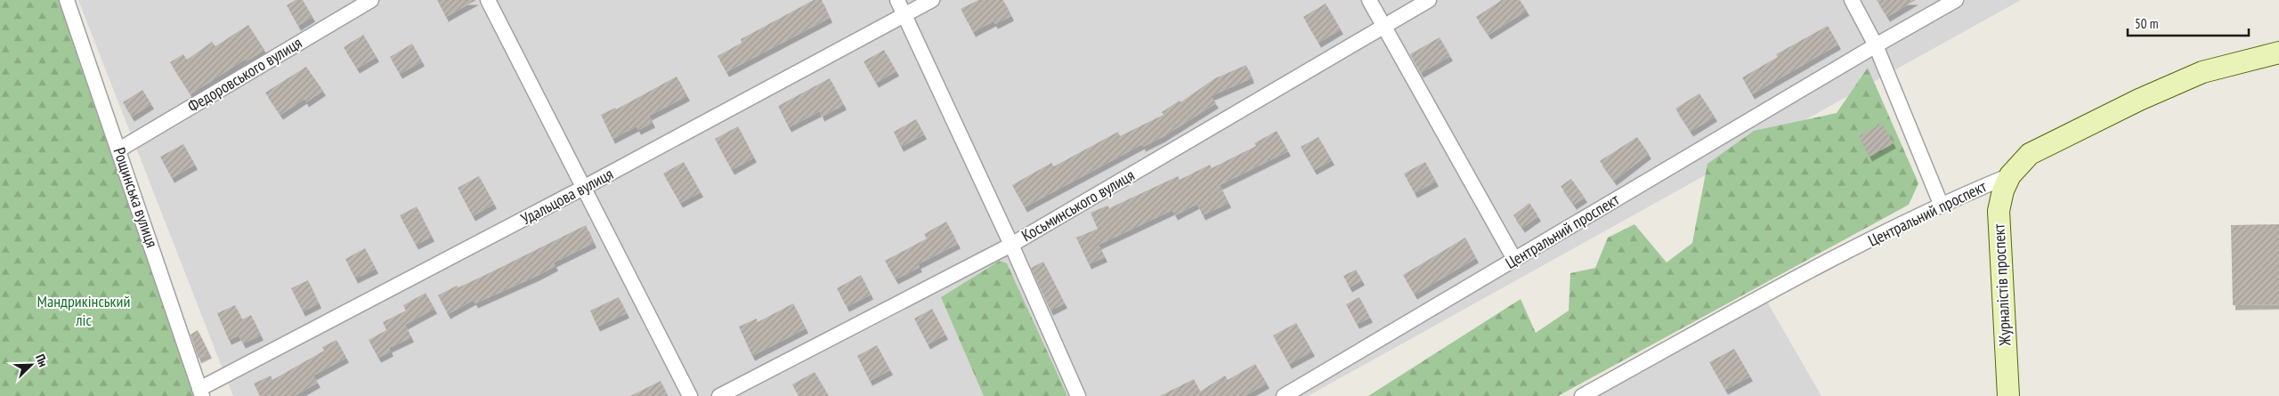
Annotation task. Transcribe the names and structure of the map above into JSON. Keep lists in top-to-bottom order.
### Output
{
  "streets": {
    "main road": ["Центральний проспект", "Журналістів проспект"],
    "street": [
      "Федоровського вулиця",
      "Удальцова вулиця",
      "Рощинська вулиця",
      "Косьминського вулиця"
    ]
  },
  "crossings": [
    ["Федоровського вулиця", "Рощинська вулиця"],
    ["Удальцова вулиця", "Рощинська вулиця"],
    ["Центральний проспект", "Журналістів проспект"]
  ],
  "parks": ["Мандрикінський ліс"],
  "scale_bar": "50 m",
  "north": "top right"
}
